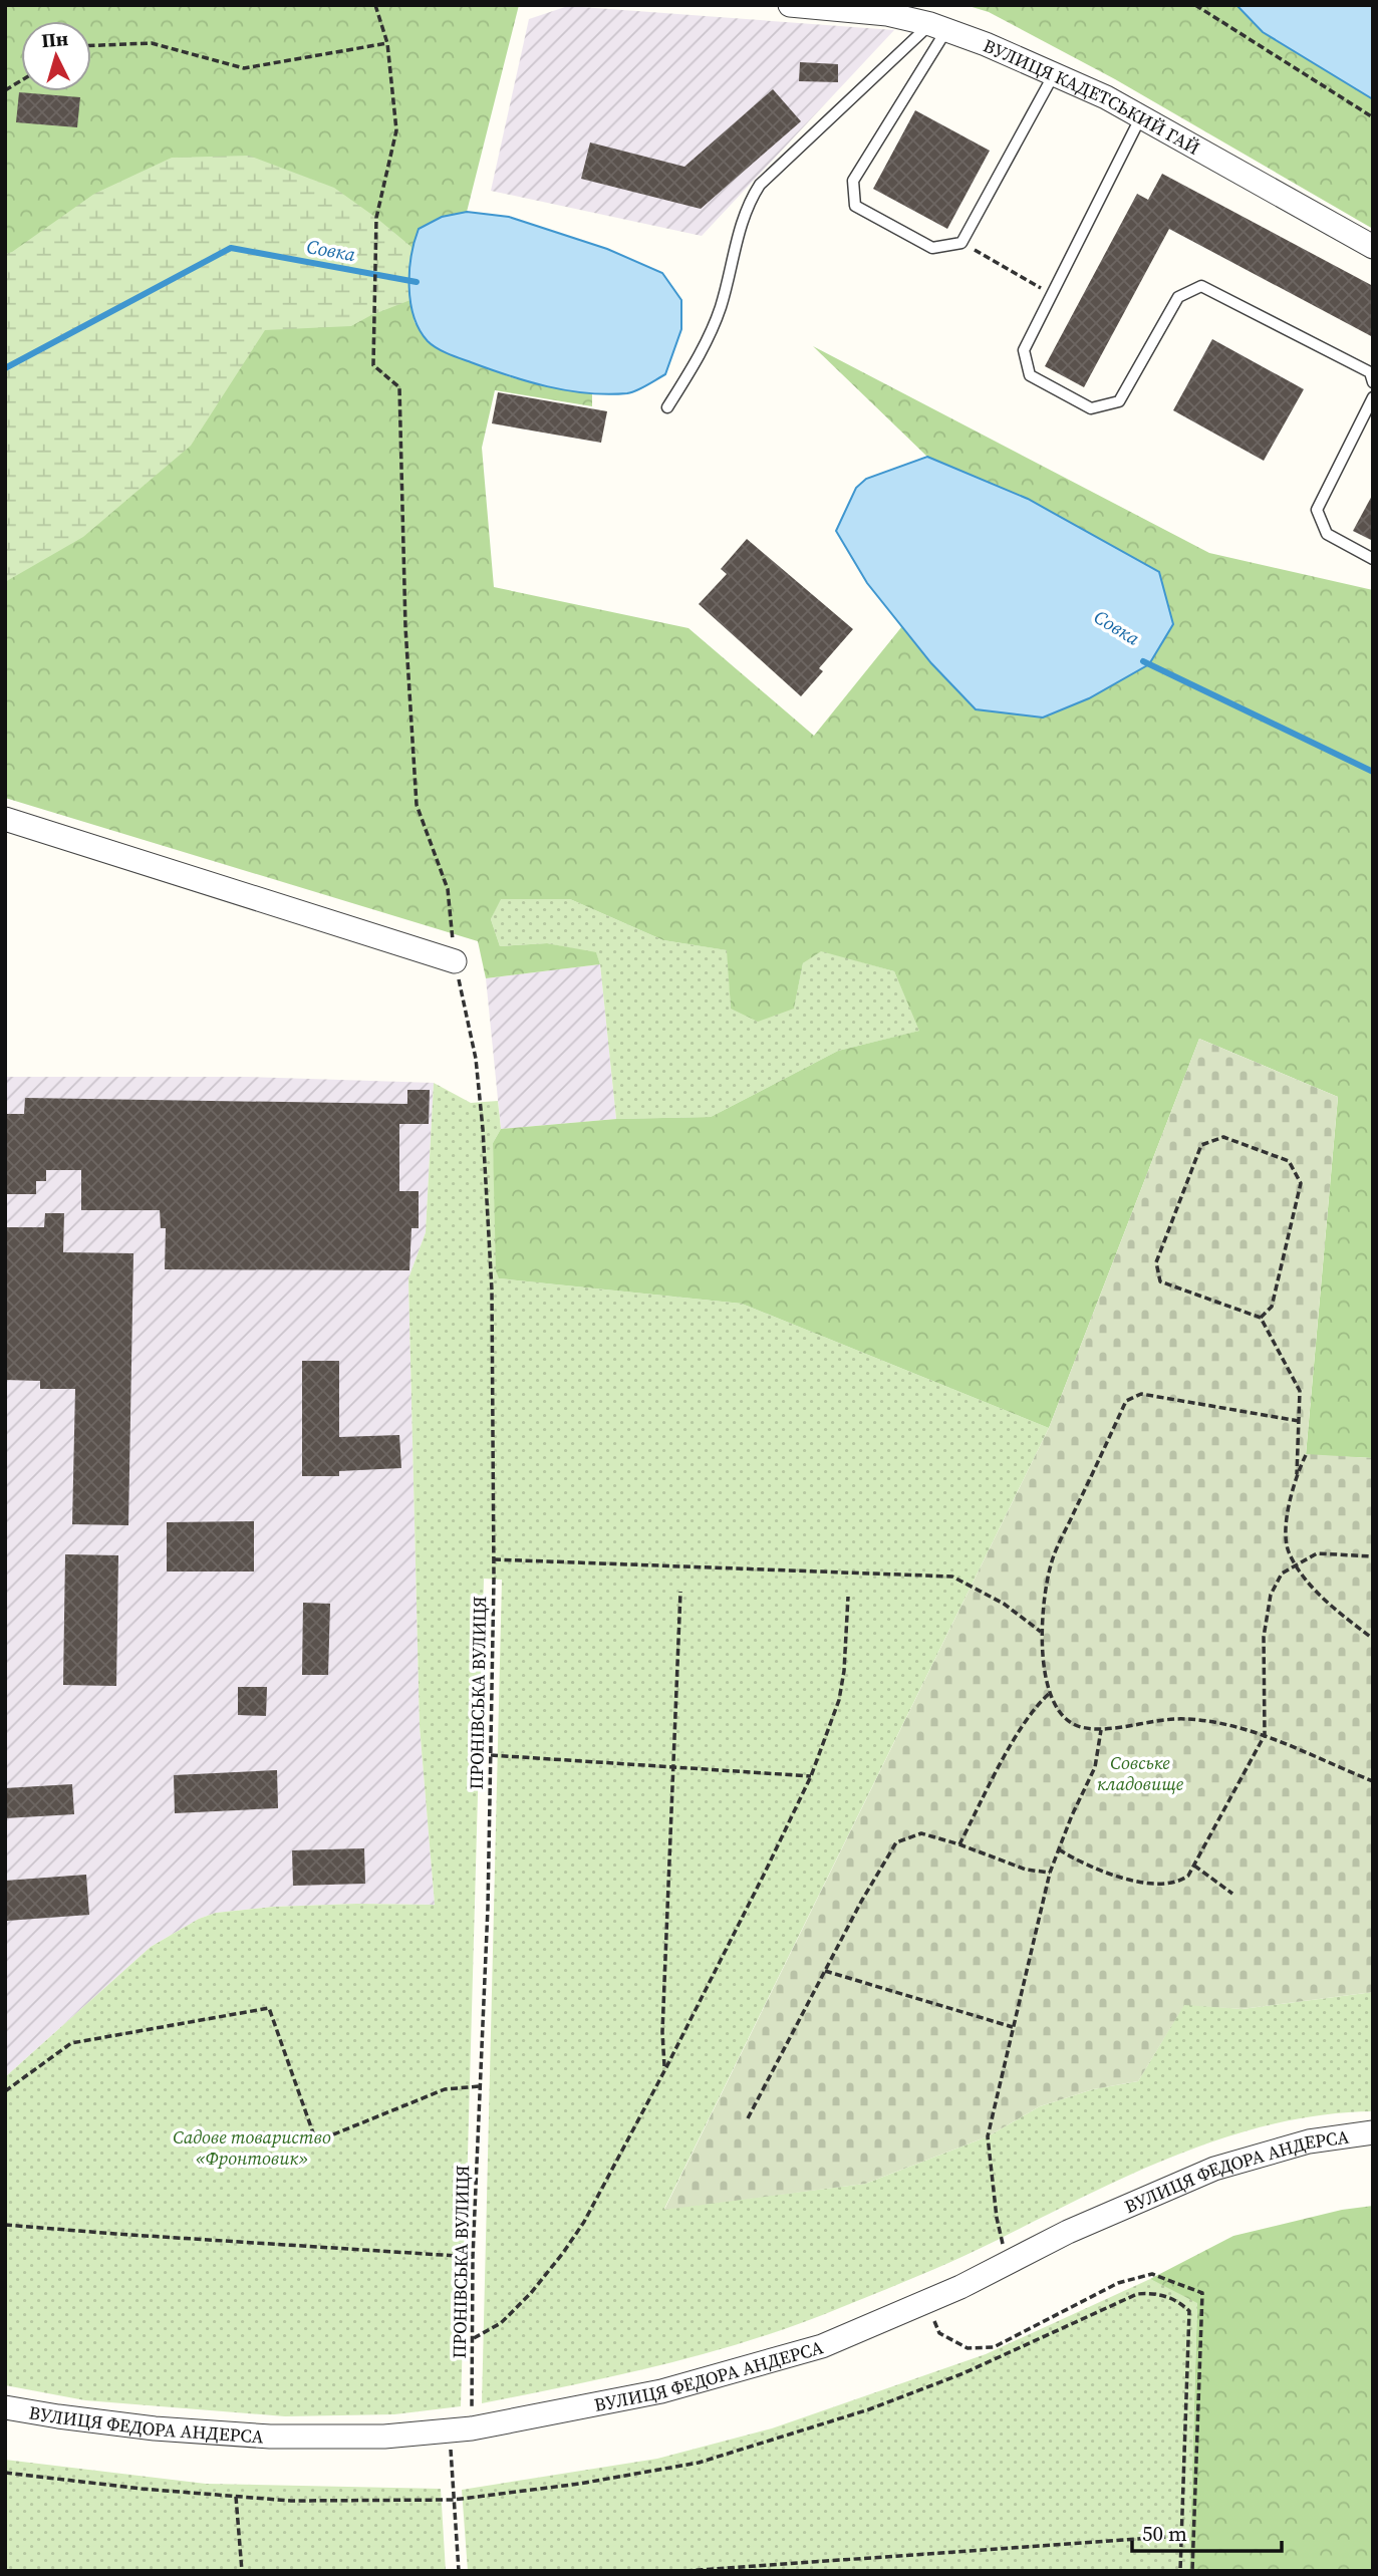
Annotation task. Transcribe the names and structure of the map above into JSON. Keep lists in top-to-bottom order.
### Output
{
  "streets": {
    "street": ["ВУЛИЦЯ КАДЕТСЬКИЙ ГАЙ", "ВУЛИЦЯ ФЕДОРА АНДЕРСА"],
    "path": ["ПРОНІВСЬКА ВУЛИЦЯ"]
  },
  "crossings": [
    ["ПРОНІВСЬКА ВУЛИЦЯ", "ВУЛИЦЯ ФЕДОРА АНДЕРСА"]
  ],
  "water": ["Совка"],
  "parks": ["Совське кладовище", "Садове товариство «Фронтовик»"],
  "scale_bar": "50 m",
  "north": "top"
}
